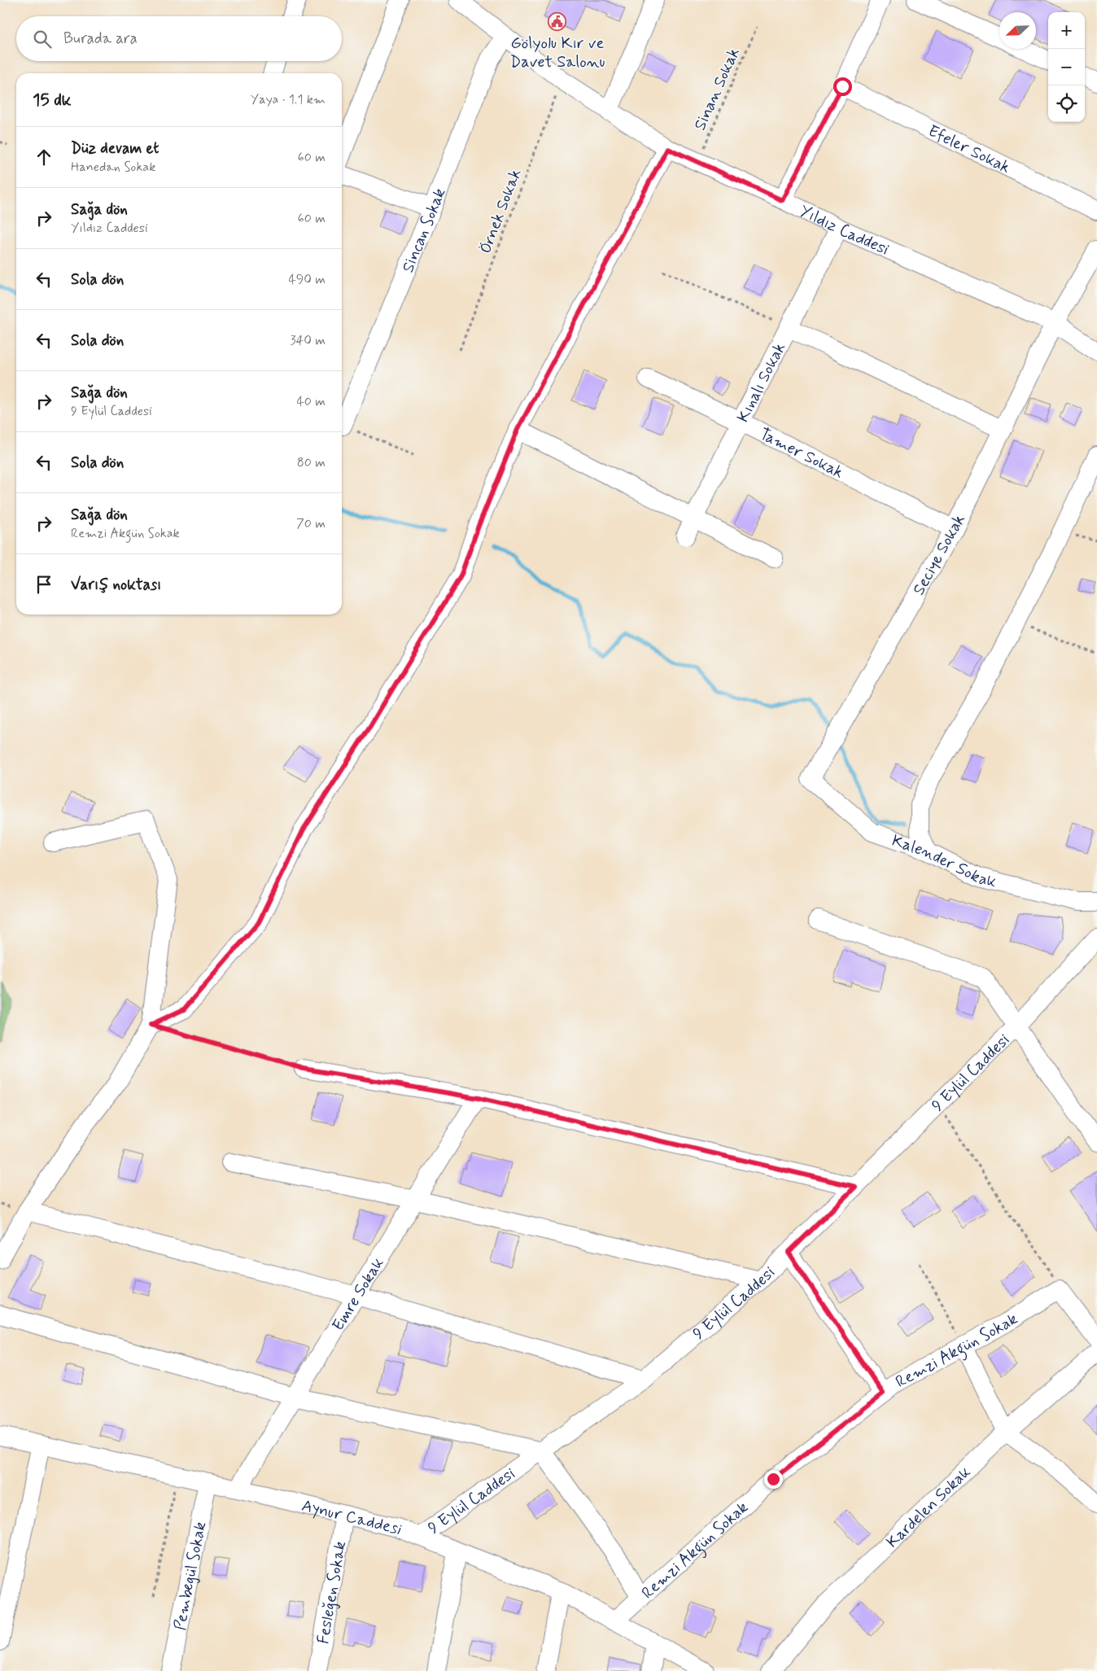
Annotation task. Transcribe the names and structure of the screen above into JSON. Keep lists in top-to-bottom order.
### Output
{
  "streets": {
    "street": [
      "Efeler Sokak",
      "Yıldız Caddesi",
      "Sincan Sokak",
      "Kınalı Sokak",
      "Tamer Sokak",
      "Seciye Sokak",
      "Kalender Sokak",
      "9 Eylül Caddesi",
      "Emre Sokak",
      "Remzi Akgün Sokak",
      "Kardelen Sokak",
      "Aynur Caddesi",
      "Pembegül Sokak",
      "Fesleğen Sokak"
    ],
    "path": ["Sinan Sokak", "Örnek Sokak"]
  },
  "crossings": [
    ["Sinan Sokak", "Yıldız Caddesi"],
    ["Örnek Sokak", "Yıldız Caddesi"],
    ["Yıldız Caddesi", "Sincan Sokak"],
    ["Yıldız Caddesi", "Kınalı Sokak"],
    ["Yıldız Caddesi", "Seciye Sokak"],
    ["Kınalı Sokak", "Tamer Sokak"],
    ["Tamer Sokak", "Seciye Sokak"],
    ["Seciye Sokak", "Kalender Sokak"],
    ["9 Eylül Caddesi", "Aynur Caddesi"],
    ["Emre Sokak", "Aynur Caddesi"],
    ["Remzi Akgün Sokak", "Aynur Caddesi"],
    ["Aynur Caddesi", "Pembegül Sokak"],
    ["Aynur Caddesi", "Fesleğen Sokak"]
  ],
  "places": {
    "public building": ["Gölyolu Kır ve Davet Salonu"]
  },
  "north": "bottom left",
  "page": {
    "map_buttons": ["+", "−"],
    "search": "Burada ara",
    "heading": ["15 dk", "Yaya · 1.1 km"],
    "list": [
      ["Düz devam et", "Hanedan Sokak", "60 m"],
      ["Sağa dön", "Yıldız Caddesi", "60 m"],
      ["Sola dön", "490 m"],
      ["Sola dön", "340 m"],
      ["Sağa dön", "9 Eylül Caddesi", "40 m"],
      ["Sola dön", "80 m"],
      ["Sağa dön", "Remzi Akgün Sokak", "70 m"],
      "Varış noktası"
    ]
  }
}
